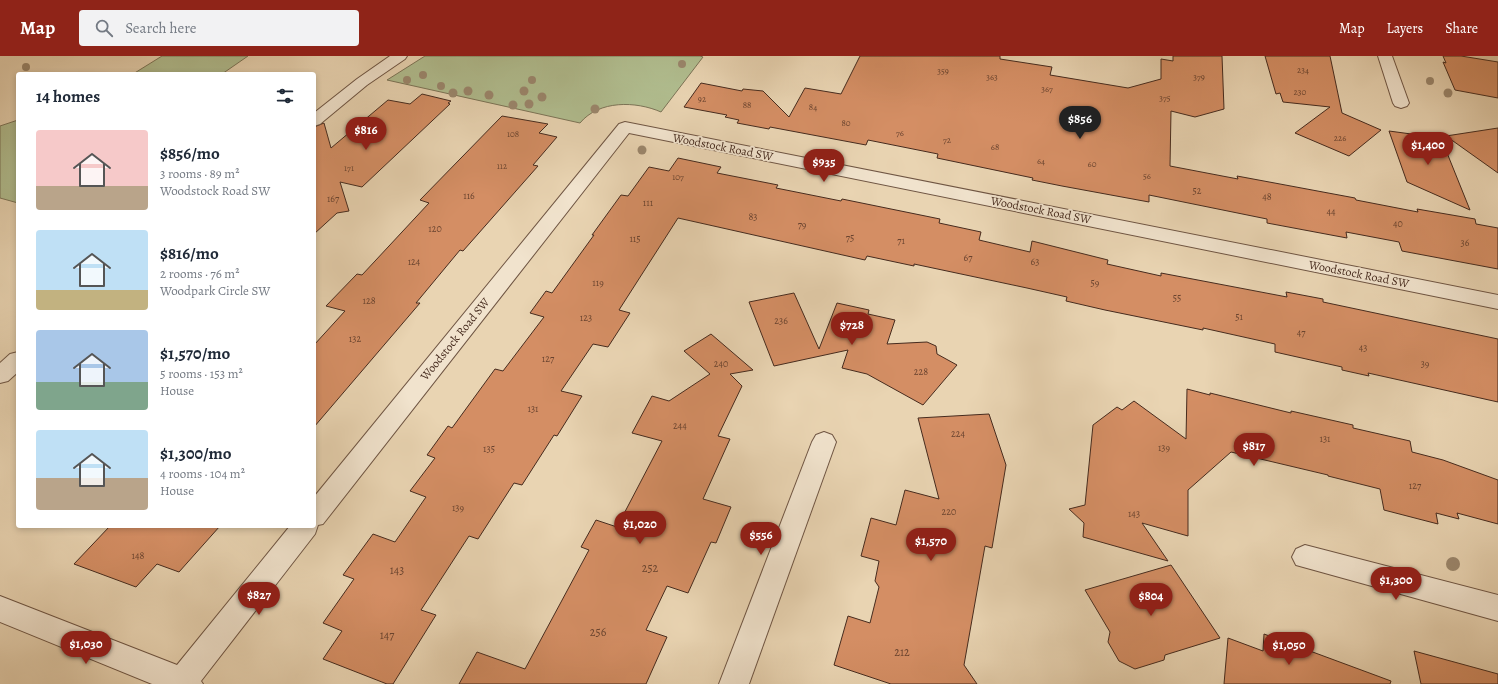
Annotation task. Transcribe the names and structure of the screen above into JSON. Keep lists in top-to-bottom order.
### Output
{
  "streets": {
    "street": ["Woodstock Road SW"]
  },
  "house_numbers": [
    "234",
    "359",
    "363",
    "379",
    "367",
    "230",
    "375",
    "92",
    "88",
    "84",
    "80",
    "76",
    "108",
    "226",
    "72",
    "68",
    "64",
    "60",
    "112",
    "171",
    "56",
    "107",
    "52",
    "116",
    "48",
    "167",
    "111",
    "44",
    "83",
    "40",
    "79",
    "120",
    "75",
    "115",
    "71",
    "36",
    "67",
    "124",
    "63",
    "119",
    "59",
    "55",
    "128",
    "51",
    "123",
    "236",
    "47",
    "132",
    "43",
    "127",
    "240",
    "39",
    "228",
    "131",
    "244",
    "224",
    "131",
    "139",
    "135",
    "127",
    "139",
    "220",
    "143",
    "148",
    "252",
    "143",
    "256",
    "147",
    "212"
  ],
  "page": {
    "header": "Map",
    "search": "Search here",
    "nav": ["Map", "Layers", "Share"],
    "heading": "14 homes",
    "price": [
      "$856",
      "$816",
      "$1,400",
      "$935",
      "$728",
      "$817",
      "$1,020",
      "$556",
      "$1,570",
      "$1,300",
      "$827",
      "$804",
      "$1,030",
      "$1,050"
    ],
    "list": [
      {
        "name": "$856/mo",
        "note": "3 rooms · 89 m² · Woodstock Road SW"
      },
      {
        "name": "$816/mo",
        "note": "2 rooms · 76 m² · Woodpark Circle SW"
      },
      {
        "name": "$1,570/mo",
        "note": "5 rooms · 153 m² · House"
      },
      {
        "name": "$1,300/mo",
        "note": "4 rooms · 104 m² · House"
      }
    ]
  }
}
